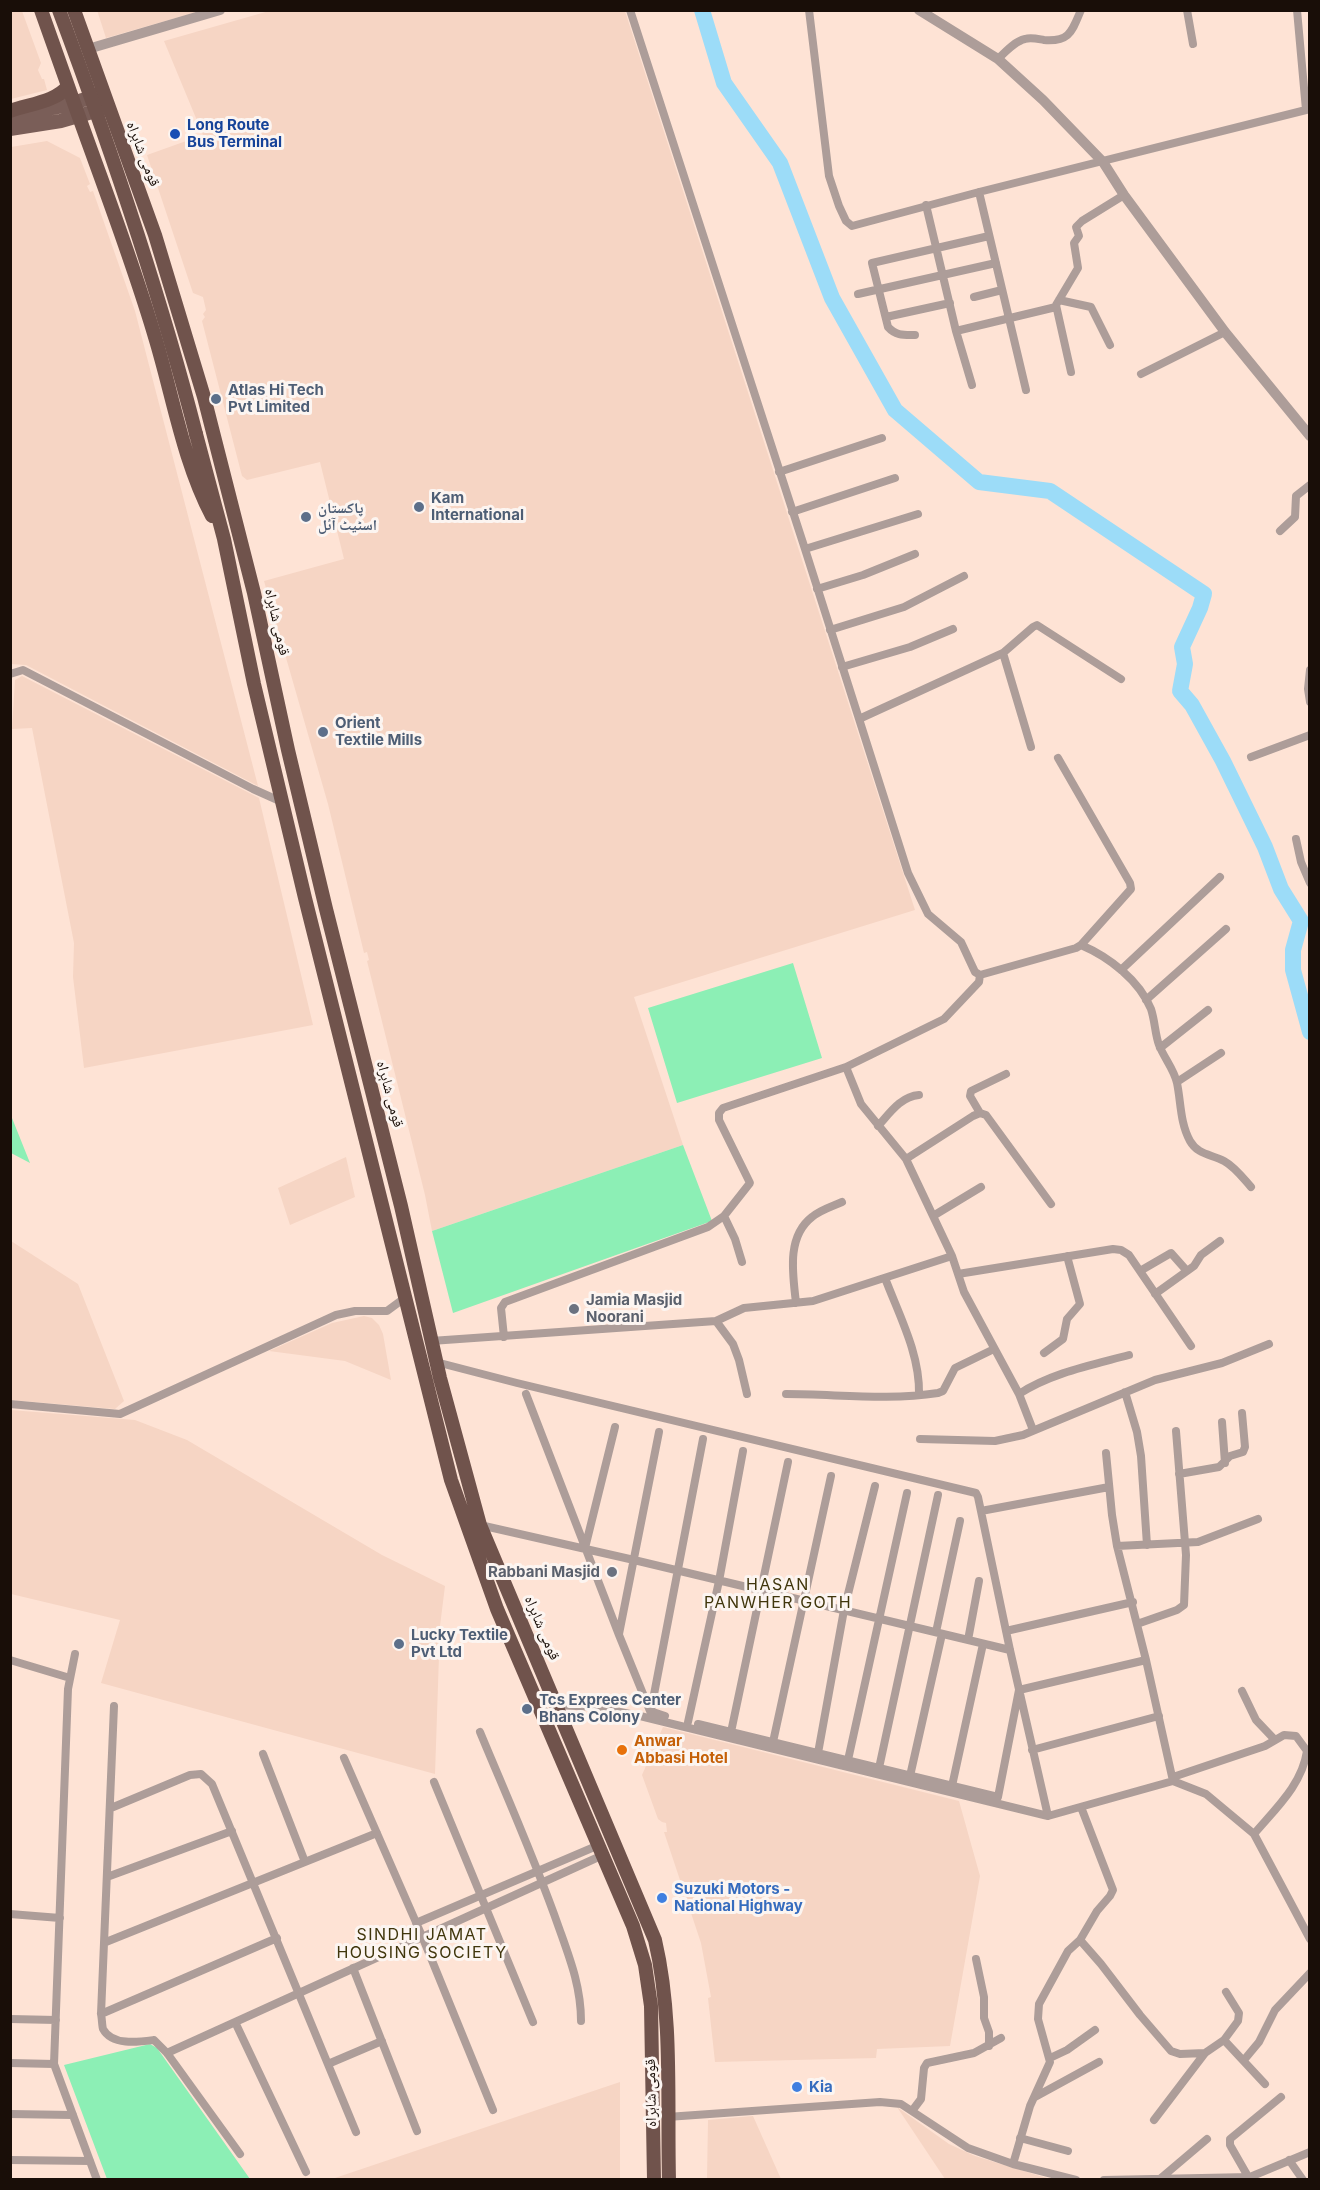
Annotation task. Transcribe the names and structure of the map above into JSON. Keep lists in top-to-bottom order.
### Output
{
  "streets": {
    "highway": ["قومی شاہراہ"]
  },
  "districts": ["HASAN PANWHER GOTH", "SINDHI JAMAT HOUSING SOCIETY"],
  "places": [
    "Long Route Bus Terminal",
    "Atlas Hi Tech Pvt Limited",
    "Kam International",
    "پاکستان اسٹیٹ آئل",
    "Orient Textile Mills",
    "Jamia Masjid Noorani",
    "Rabbani Masjid",
    "Lucky Textile Pvt Ltd",
    "Tcs Exprees Center Bhans Colony",
    "Anwar Abbasi Hotel",
    "Suzuki Motors - National Highway",
    "Kia"
  ]
}
